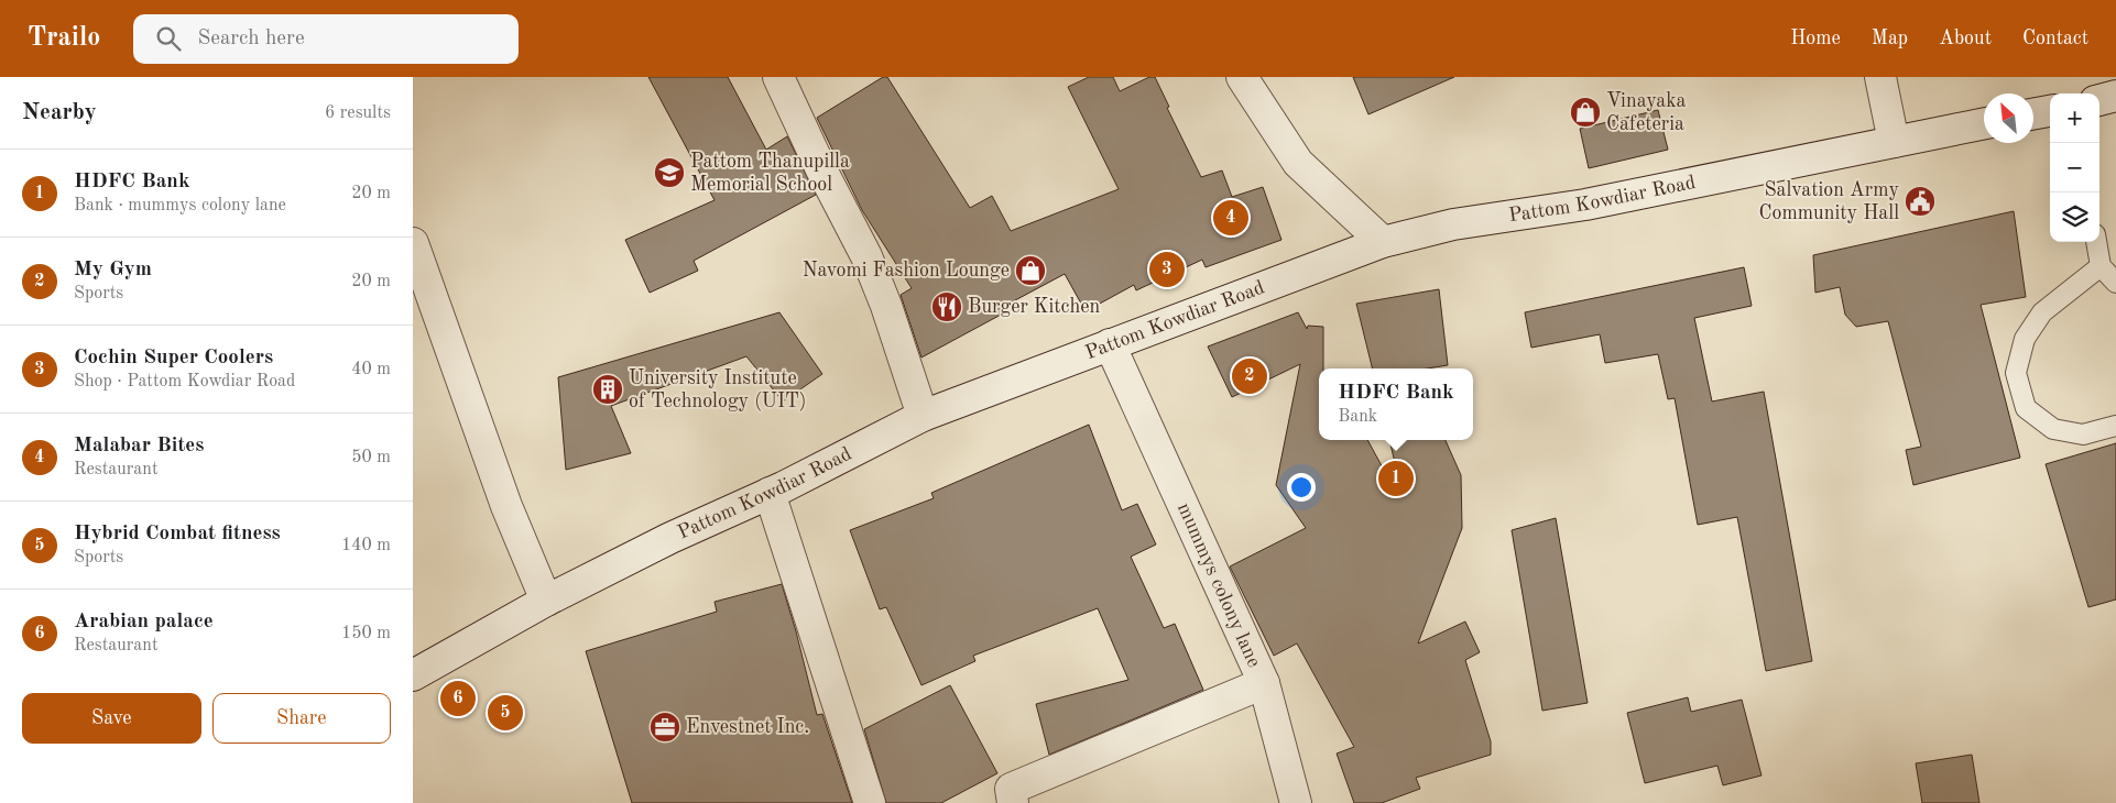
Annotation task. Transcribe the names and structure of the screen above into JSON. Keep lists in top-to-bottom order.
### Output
{
  "streets": {
    "street": ["Pattom Kowdiar Road", "mummys colony lane"]
  },
  "crossings": [
    ["Pattom Kowdiar Road", "mummys colony lane"]
  ],
  "places": {
    "shop": ["Vinayaka Cafeteria", "Navomi Fashion Lounge"],
    "school or university": ["Pattom Thanupilla Memorial School"],
    "public building": ["Salvation Army Community Hall"],
    "restaurant": ["Burger Kitchen"],
    "building": ["University Institute of Technology (UIT)"],
    "office": ["Envestnet Inc."]
  },
  "north": "top left",
  "page": {
    "header": "Trailo",
    "search": "Search here",
    "nav": [
      "Home",
      "Map",
      "About",
      "Contact"
    ],
    "heading": ["Nearby", "6 results"],
    "map_buttons": ["+", "−"],
    "list": [
      {
        "mark": "1",
        "name": "HDFC Bank",
        "note": "Bank · mummys colony lane",
        "value": "20 m"
      },
      {
        "mark": "2",
        "name": "My Gym",
        "note": "Sports",
        "value": "20 m"
      },
      {
        "mark": "3",
        "name": "Cochin Super Coolers",
        "note": "Shop · Pattom Kowdiar Road",
        "value": "40 m"
      },
      {
        "mark": "4",
        "name": "Malabar Bites",
        "note": "Restaurant",
        "value": "50 m"
      },
      {
        "mark": "5",
        "name": "Hybrid Combat fitness",
        "note": "Sports",
        "value": "140 m"
      },
      {
        "mark": "6",
        "name": "Arabian palace",
        "note": "Restaurant",
        "value": "150 m"
      }
    ],
    "pins": [
      "4",
      "3",
      "2",
      "1",
      "6",
      "5"
    ],
    "popup": ["HDFC Bank", "Bank"],
    "buttons": ["Save", "Share"]
  }
}
